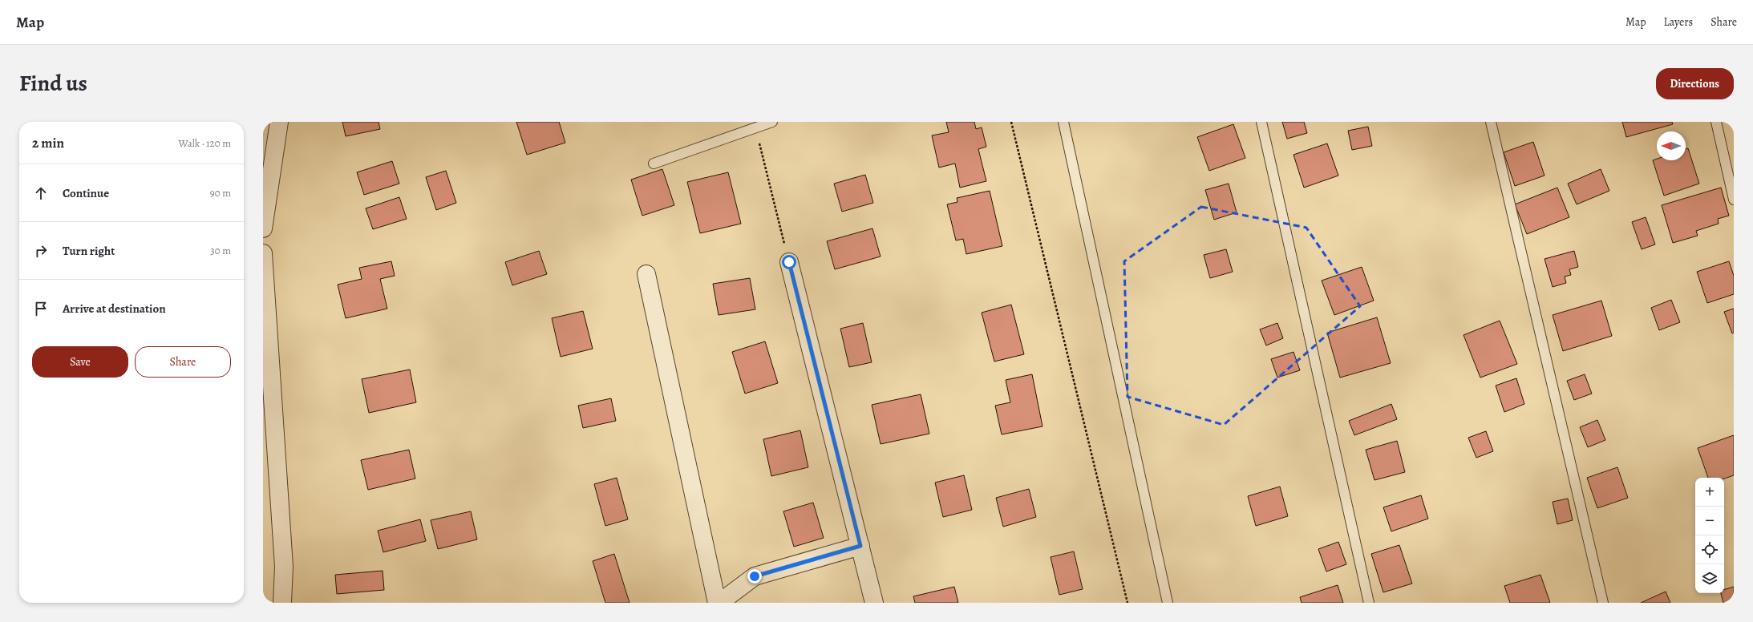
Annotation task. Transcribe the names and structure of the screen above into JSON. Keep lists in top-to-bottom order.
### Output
{
  "north": "left",
  "page": {
    "header": "Map",
    "nav": ["Map", "Layers", "Share"],
    "title": "Find us",
    "buttons": [
      "Directions",
      ["Save", "Share"]
    ],
    "heading": ["2 min", "Walk · 120 m"],
    "list": [
      ["Continue", "90 m"],
      ["Turn right", "30 m"],
      "Arrive at destination"
    ],
    "map_buttons": ["+", "−"]
  }
}
